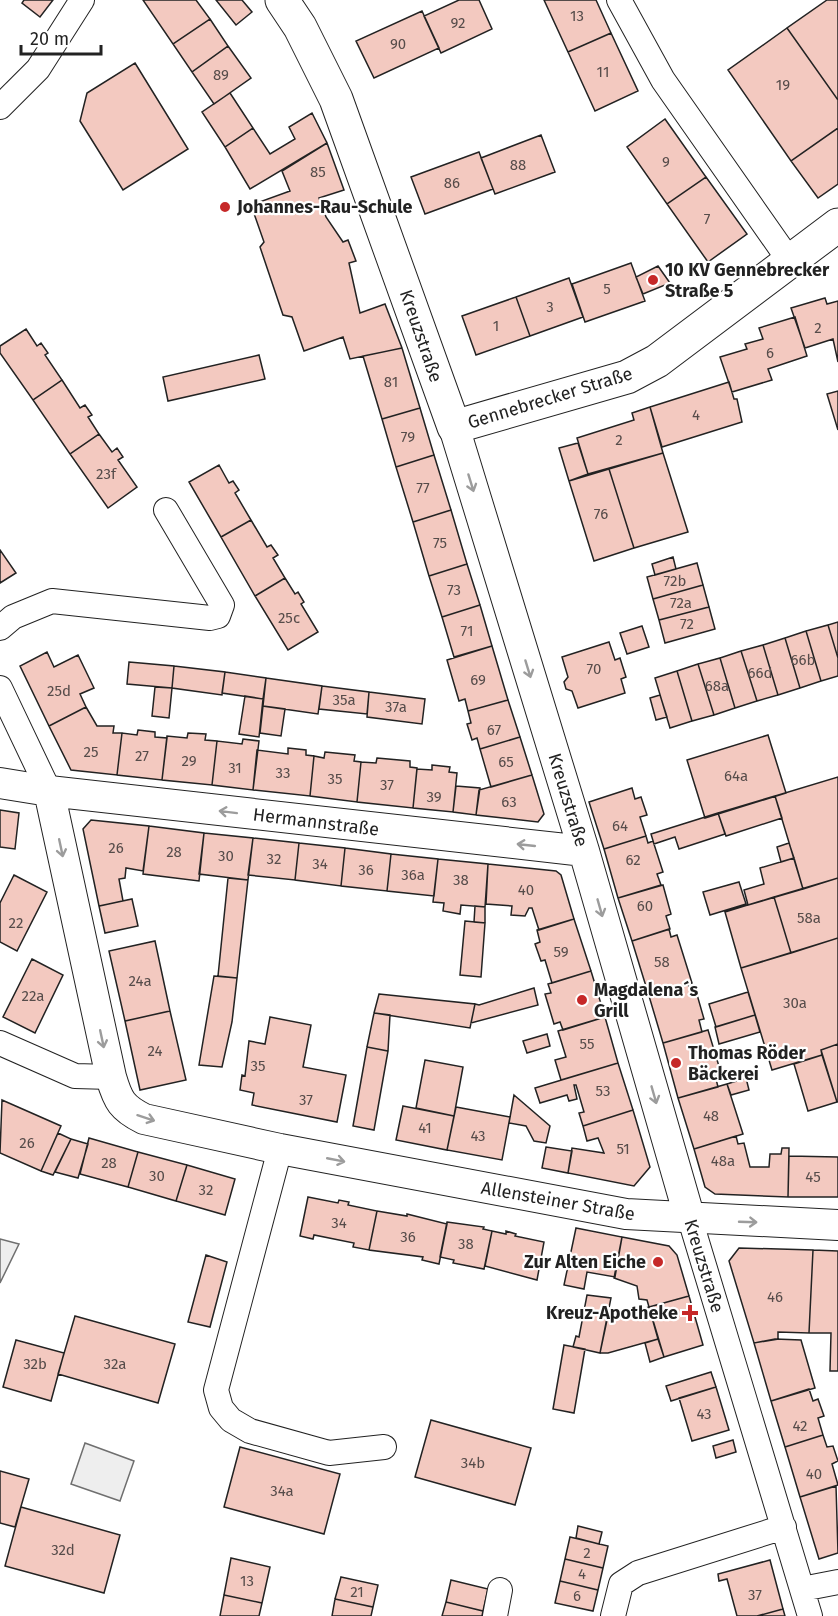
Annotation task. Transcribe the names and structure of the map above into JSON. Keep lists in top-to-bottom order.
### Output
{
  "streets": {
    "main road": ["Kreuzstraße", "Gennebrecker Straße"],
    "street": ["Hermannstraße", "Allensteiner Straße"]
  },
  "crossings": [
    ["Kreuzstraße", "Gennebrecker Straße"],
    ["Kreuzstraße", "Hermannstraße"],
    ["Kreuzstraße", "Allensteiner Straße"]
  ],
  "one_way": ["Kreuzstraße", "Hermannstraße", "Allensteiner Straße"],
  "places": {
    "other": [
      "Johannes-Rau-Schule",
      "10 KV Gennebrecker Straße 5",
      "Magdalena´s Grill",
      "Thomas Röder Bäckerei",
      "Zur Alten Eiche"
    ],
    "health": ["Kreuz-Apotheke"]
  },
  "house_numbers": [
    "13",
    "92",
    "90",
    "11",
    "89",
    "19",
    "9",
    "88",
    "85",
    "86",
    "7",
    "5",
    "3",
    "1",
    "2",
    "6",
    "81",
    "4",
    "79",
    "2",
    "23f",
    "77",
    "76",
    "75",
    "72b",
    "73",
    "72a",
    "25c",
    "72",
    "71",
    "66b",
    "70",
    "66d",
    "69",
    "68a",
    "25d",
    "35a",
    "37a",
    "67",
    "25",
    "27",
    "29",
    "65",
    "31",
    "33",
    "64a",
    "35",
    "37",
    "39",
    "63",
    "64",
    "26",
    "28",
    "30",
    "32",
    "62",
    "34",
    "36",
    "36a",
    "38",
    "40",
    "60",
    "58a",
    "22",
    "59",
    "58",
    "24a",
    "22a",
    "30a",
    "55",
    "24",
    "35",
    "53",
    "37",
    "48",
    "41",
    "43",
    "26",
    "51",
    "48a",
    "28",
    "30",
    "45",
    "32",
    "34",
    "36",
    "38",
    "46",
    "32b",
    "32a",
    "43",
    "42",
    "34b",
    "40",
    "34a",
    "32d",
    "2",
    "4",
    "13",
    "21",
    "37",
    "6"
  ],
  "scale_bar": "20 m"
}
